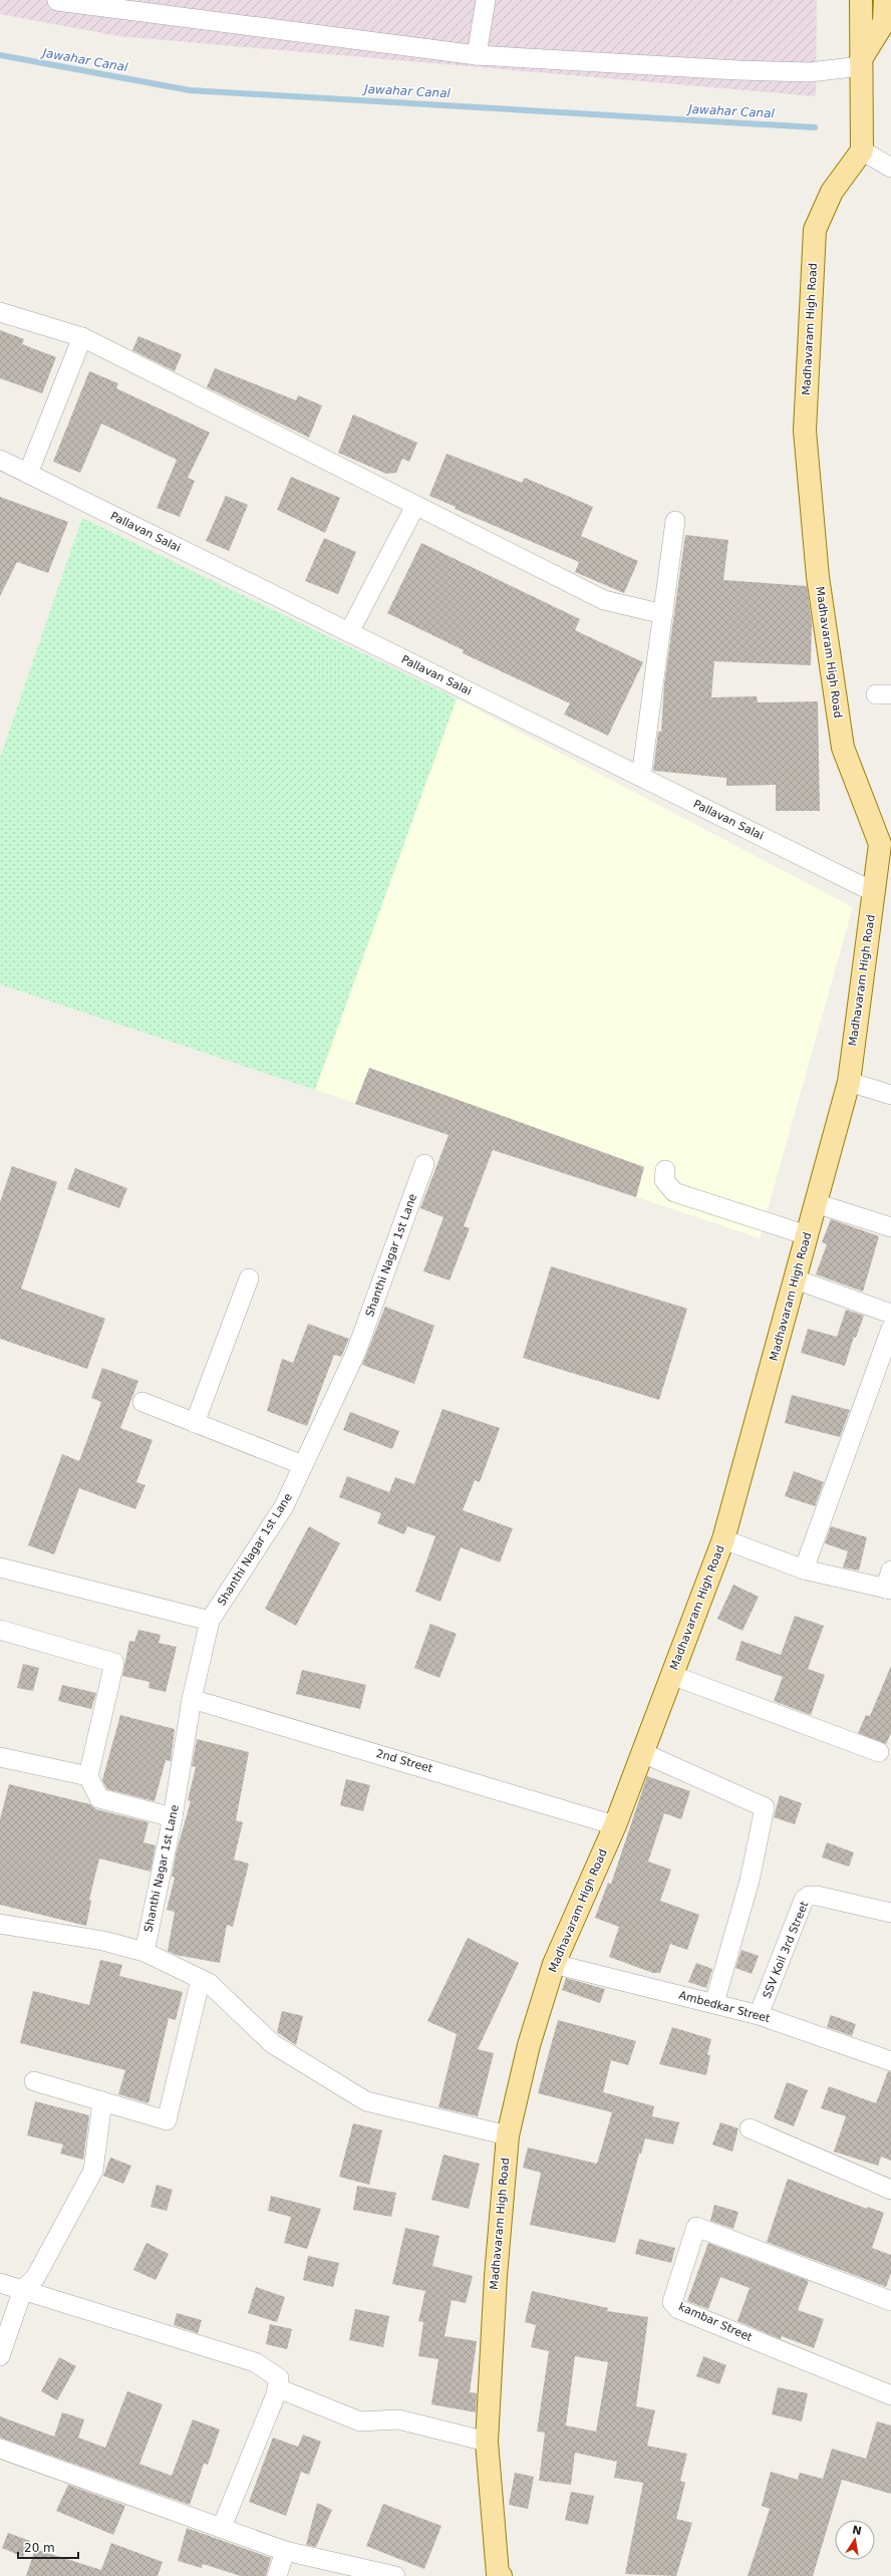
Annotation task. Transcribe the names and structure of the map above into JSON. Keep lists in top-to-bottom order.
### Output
{
  "streets": {
    "main road": ["Madhavaram High Road"],
    "street": [
      "Pallavan Salai",
      "Shanthi Nagar 1st Lane",
      "2nd Street",
      "SSV Koil 3rd Street",
      "Ambedkar Street",
      "kambar Street"
    ]
  },
  "crossings": [
    ["Madhavaram High Road", "Pallavan Salai"],
    ["Madhavaram High Road", "2nd Street"],
    ["Madhavaram High Road", "Ambedkar Street"],
    ["Shanthi Nagar 1st Lane", "2nd Street"],
    ["SSV Koil 3rd Street", "Ambedkar Street"]
  ],
  "water": ["Jawahar Canal"],
  "scale_bar": "20 m",
  "north": "top"
}
